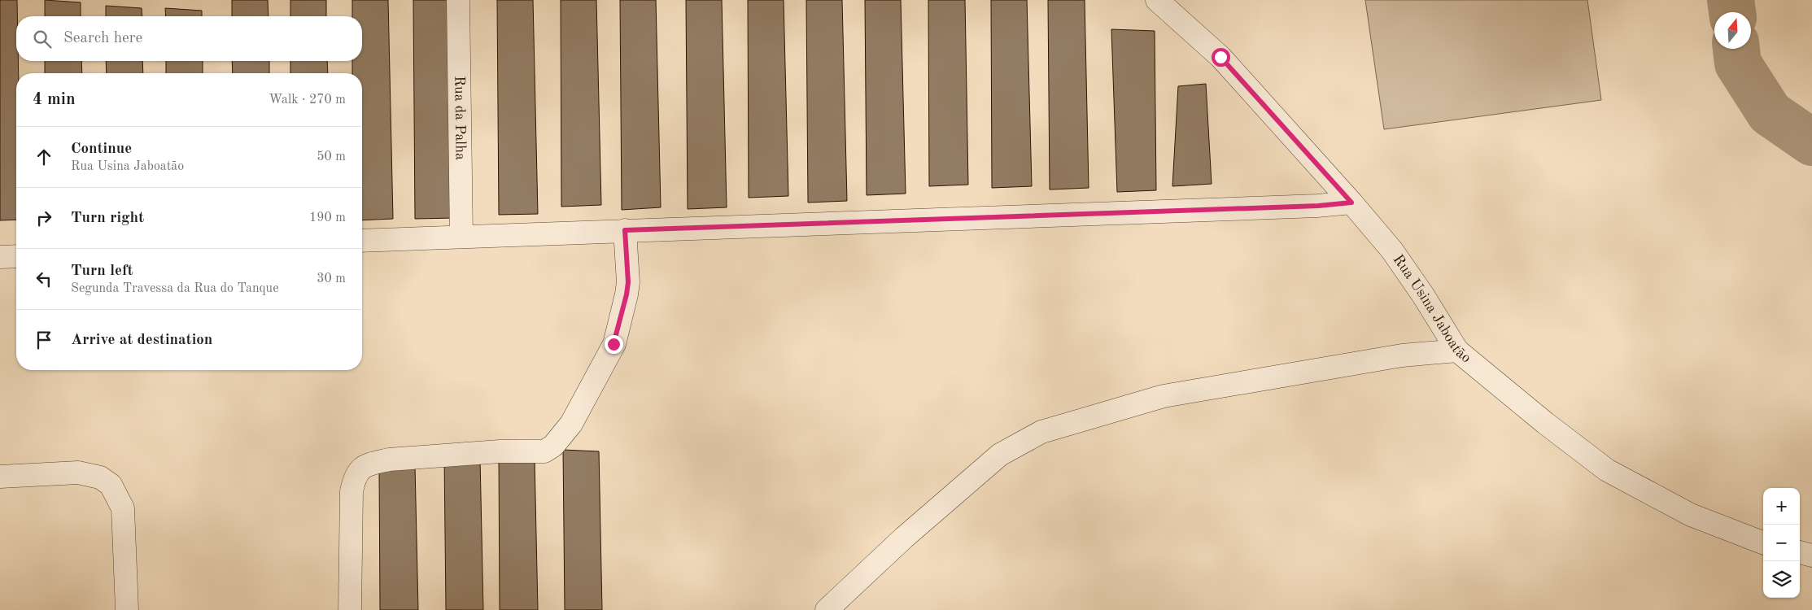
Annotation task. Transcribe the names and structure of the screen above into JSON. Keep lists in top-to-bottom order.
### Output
{
  "streets": {
    "street": ["Rua da Palha", "Rua Usina Jaboatão"]
  },
  "north": "top",
  "page": {
    "search": "Search here",
    "heading": ["4 min", "Walk · 270 m"],
    "list": [
      ["Continue", "Rua Usina Jaboatão", "50 m"],
      ["Turn right", "190 m"],
      ["Turn left", "Segunda Travessa da Rua do Tanque", "30 m"],
      "Arrive at destination"
    ],
    "map_buttons": ["+", "−"]
  }
}
